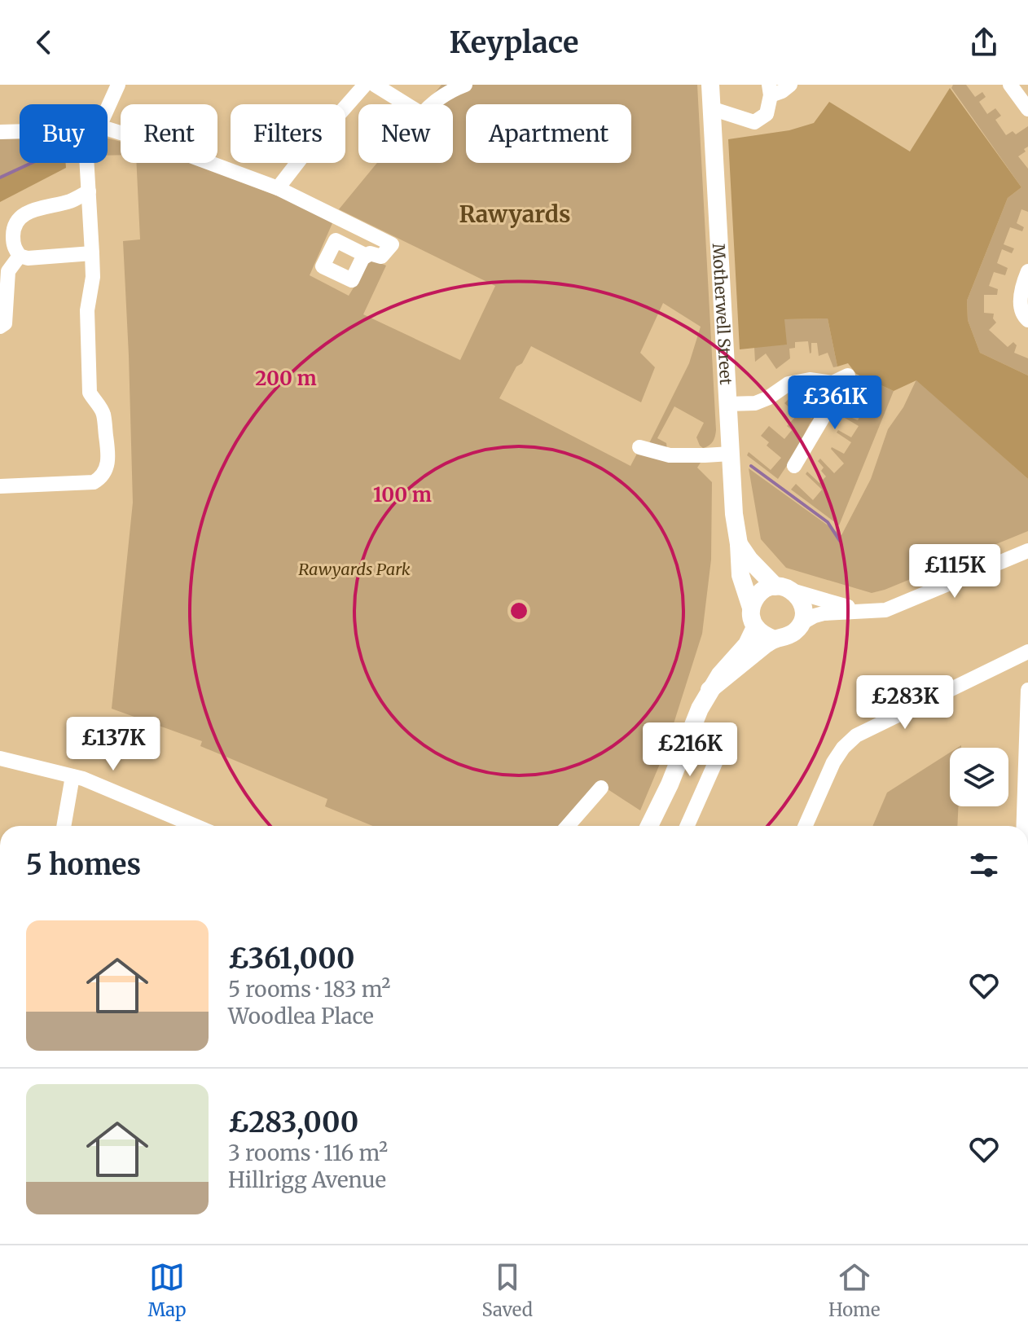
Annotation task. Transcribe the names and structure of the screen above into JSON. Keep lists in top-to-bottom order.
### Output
{
  "streets": {
    "main road": ["Motherwell Street"]
  },
  "districts": ["Rawyards"],
  "parks": ["Rawyards Park"],
  "page": {
    "header": "Keyplace",
    "chip": [
      "Buy",
      "Rent",
      "Filters",
      "New",
      "Apartment"
    ],
    "price": [
      "£361K",
      "£115K",
      "£283K",
      "£137K",
      "£216K"
    ],
    "heading": "5 homes",
    "list": [
      {
        "name": "£361,000",
        "note": "5 rooms · 183 m² · Woodlea Place"
      },
      {
        "name": "£283,000",
        "note": "3 rooms · 116 m² · Hillrigg Avenue"
      }
    ],
    "tabs": ["Map", "Saved", "Home"]
  },
  "rings": ["200 m", "100 m"]
}
